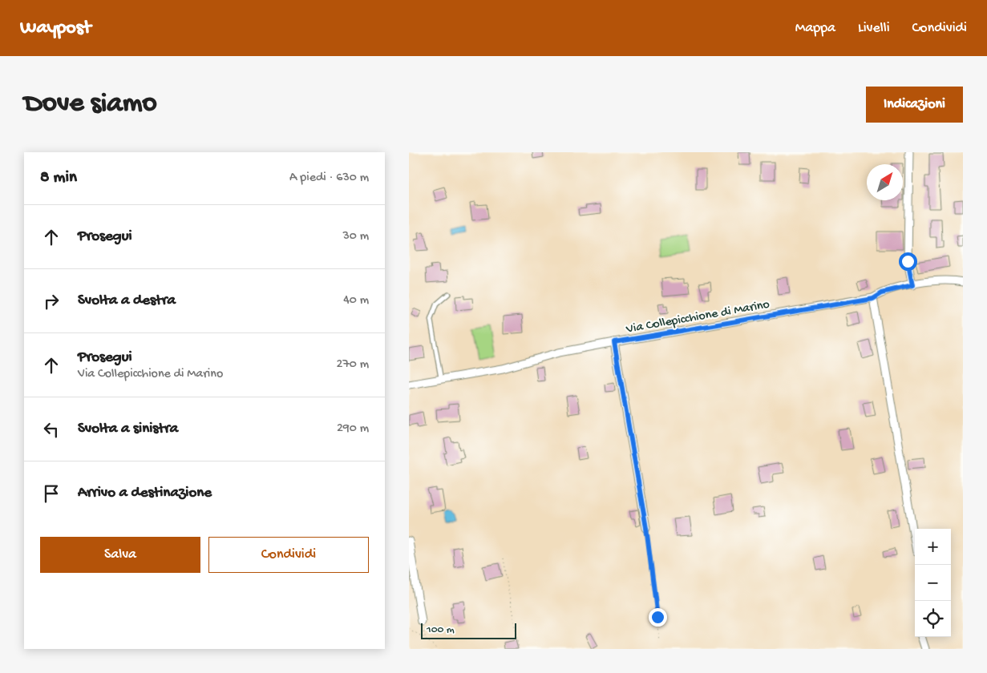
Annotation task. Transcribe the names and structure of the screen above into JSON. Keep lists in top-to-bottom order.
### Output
{
  "streets": {
    "street": ["Via Collepicchione di Marino"]
  },
  "scale_bar": "100 m",
  "north": "top right",
  "page": {
    "header": "Waypost",
    "nav": ["Mappa", "Livelli", "Condividi"],
    "buttons": [
      "Indicazioni",
      ["Salva", "Condividi"]
    ],
    "title": "Dove siamo",
    "heading": ["8 min", "A piedi · 630 m"],
    "list": [
      ["Prosegui", "30 m"],
      ["Svolta a destra", "40 m"],
      ["Prosegui", "Via Collepicchione di Marino", "270 m"],
      ["Svolta a sinistra", "290 m"],
      "Arrivo a destinazione"
    ],
    "map_buttons": ["+", "−"],
    "scale": "100 m"
  }
}
